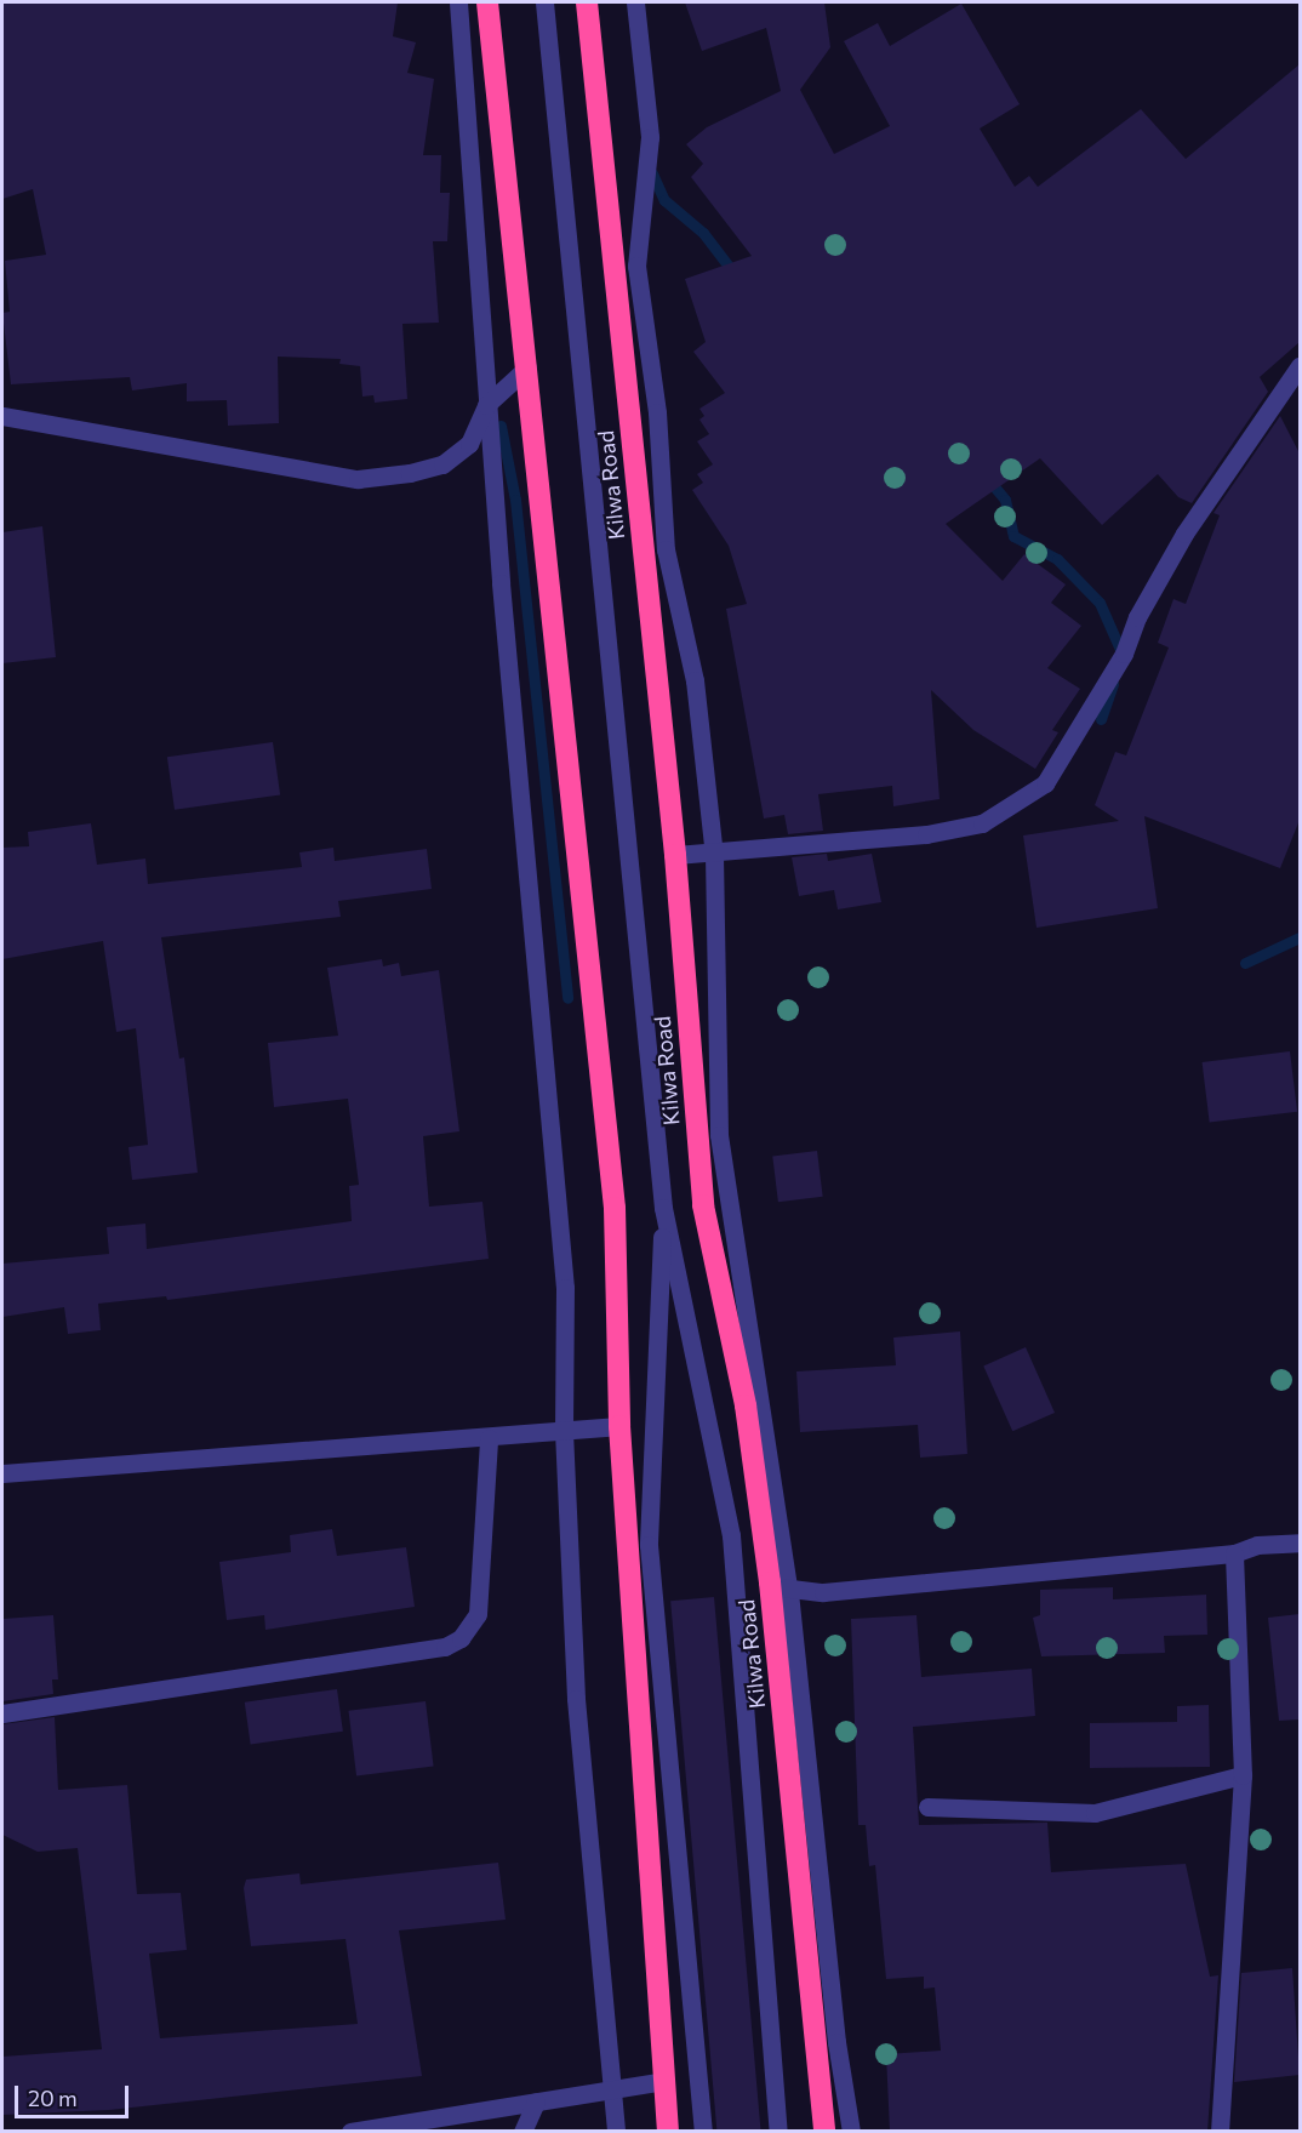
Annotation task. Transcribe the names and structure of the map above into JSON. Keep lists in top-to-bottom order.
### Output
{
  "streets": {
    "highway": ["Kilwa Road"]
  },
  "scale_bar": "20 m"
}
